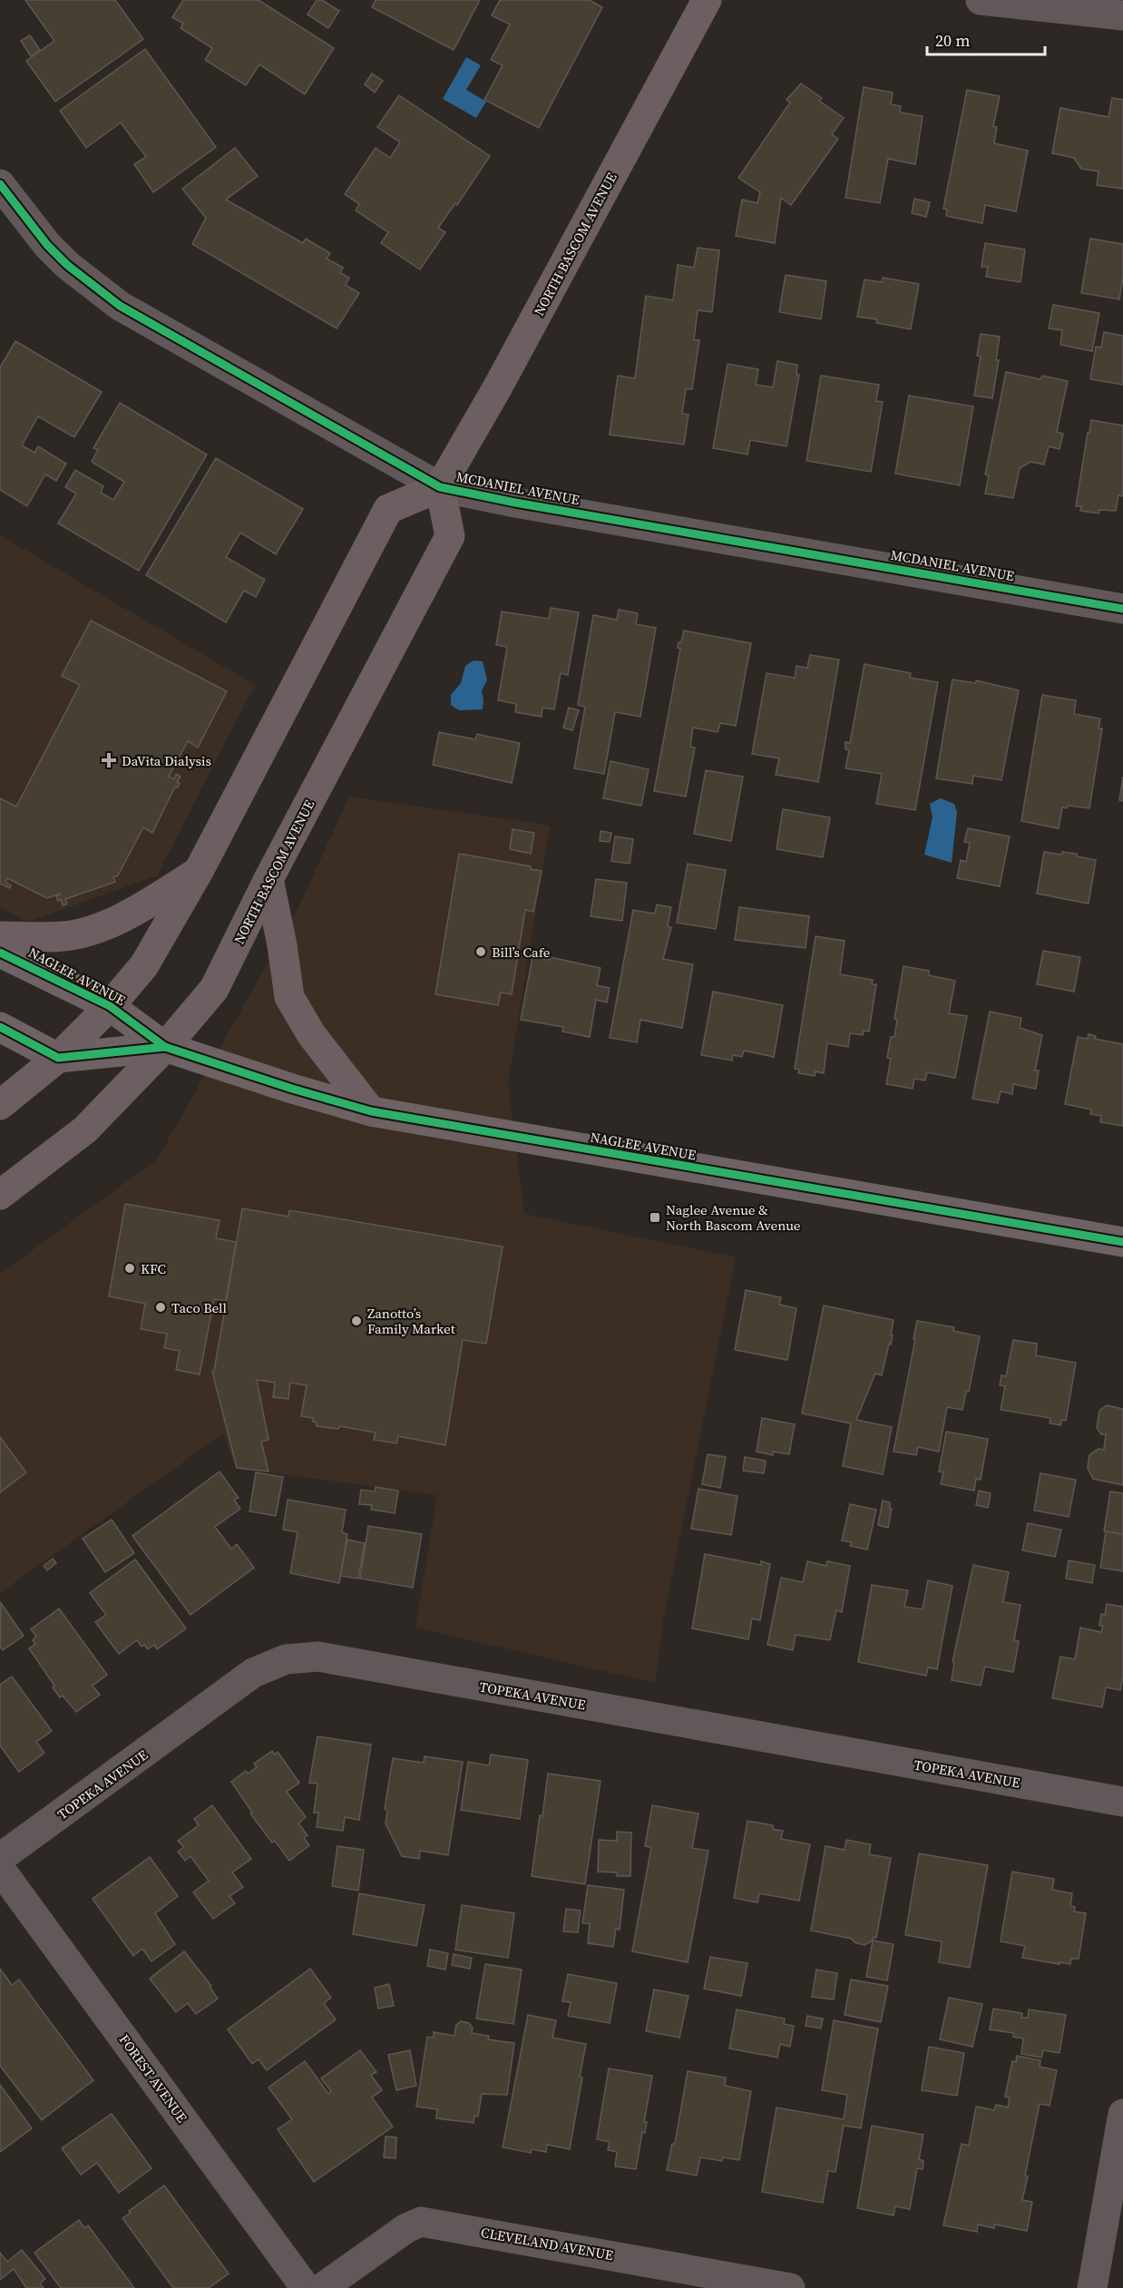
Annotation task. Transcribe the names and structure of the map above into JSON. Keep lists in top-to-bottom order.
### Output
{
  "streets": {
    "main road": ["NORTH BASCOM AVENUE", "NAGLEE AVENUE"],
    "street": [
      "MCDANIEL AVENUE",
      "TOPEKA AVENUE",
      "FOREST AVENUE",
      "CLEVELAND AVENUE"
    ]
  },
  "crossings": [
    ["NORTH BASCOM AVENUE", "MCDANIEL AVENUE"],
    ["NORTH BASCOM AVENUE", "NAGLEE AVENUE"]
  ],
  "places": {
    "health": ["DaVita Dialysis"],
    "other": [
      "Bill’s Cafe",
      "KFC",
      "Taco Bell",
      "Zanotto’s Family Market"
    ],
    "transit": ["Naglee Avenue & North Bascom Avenue"]
  },
  "scale_bar": "20 m"
}
